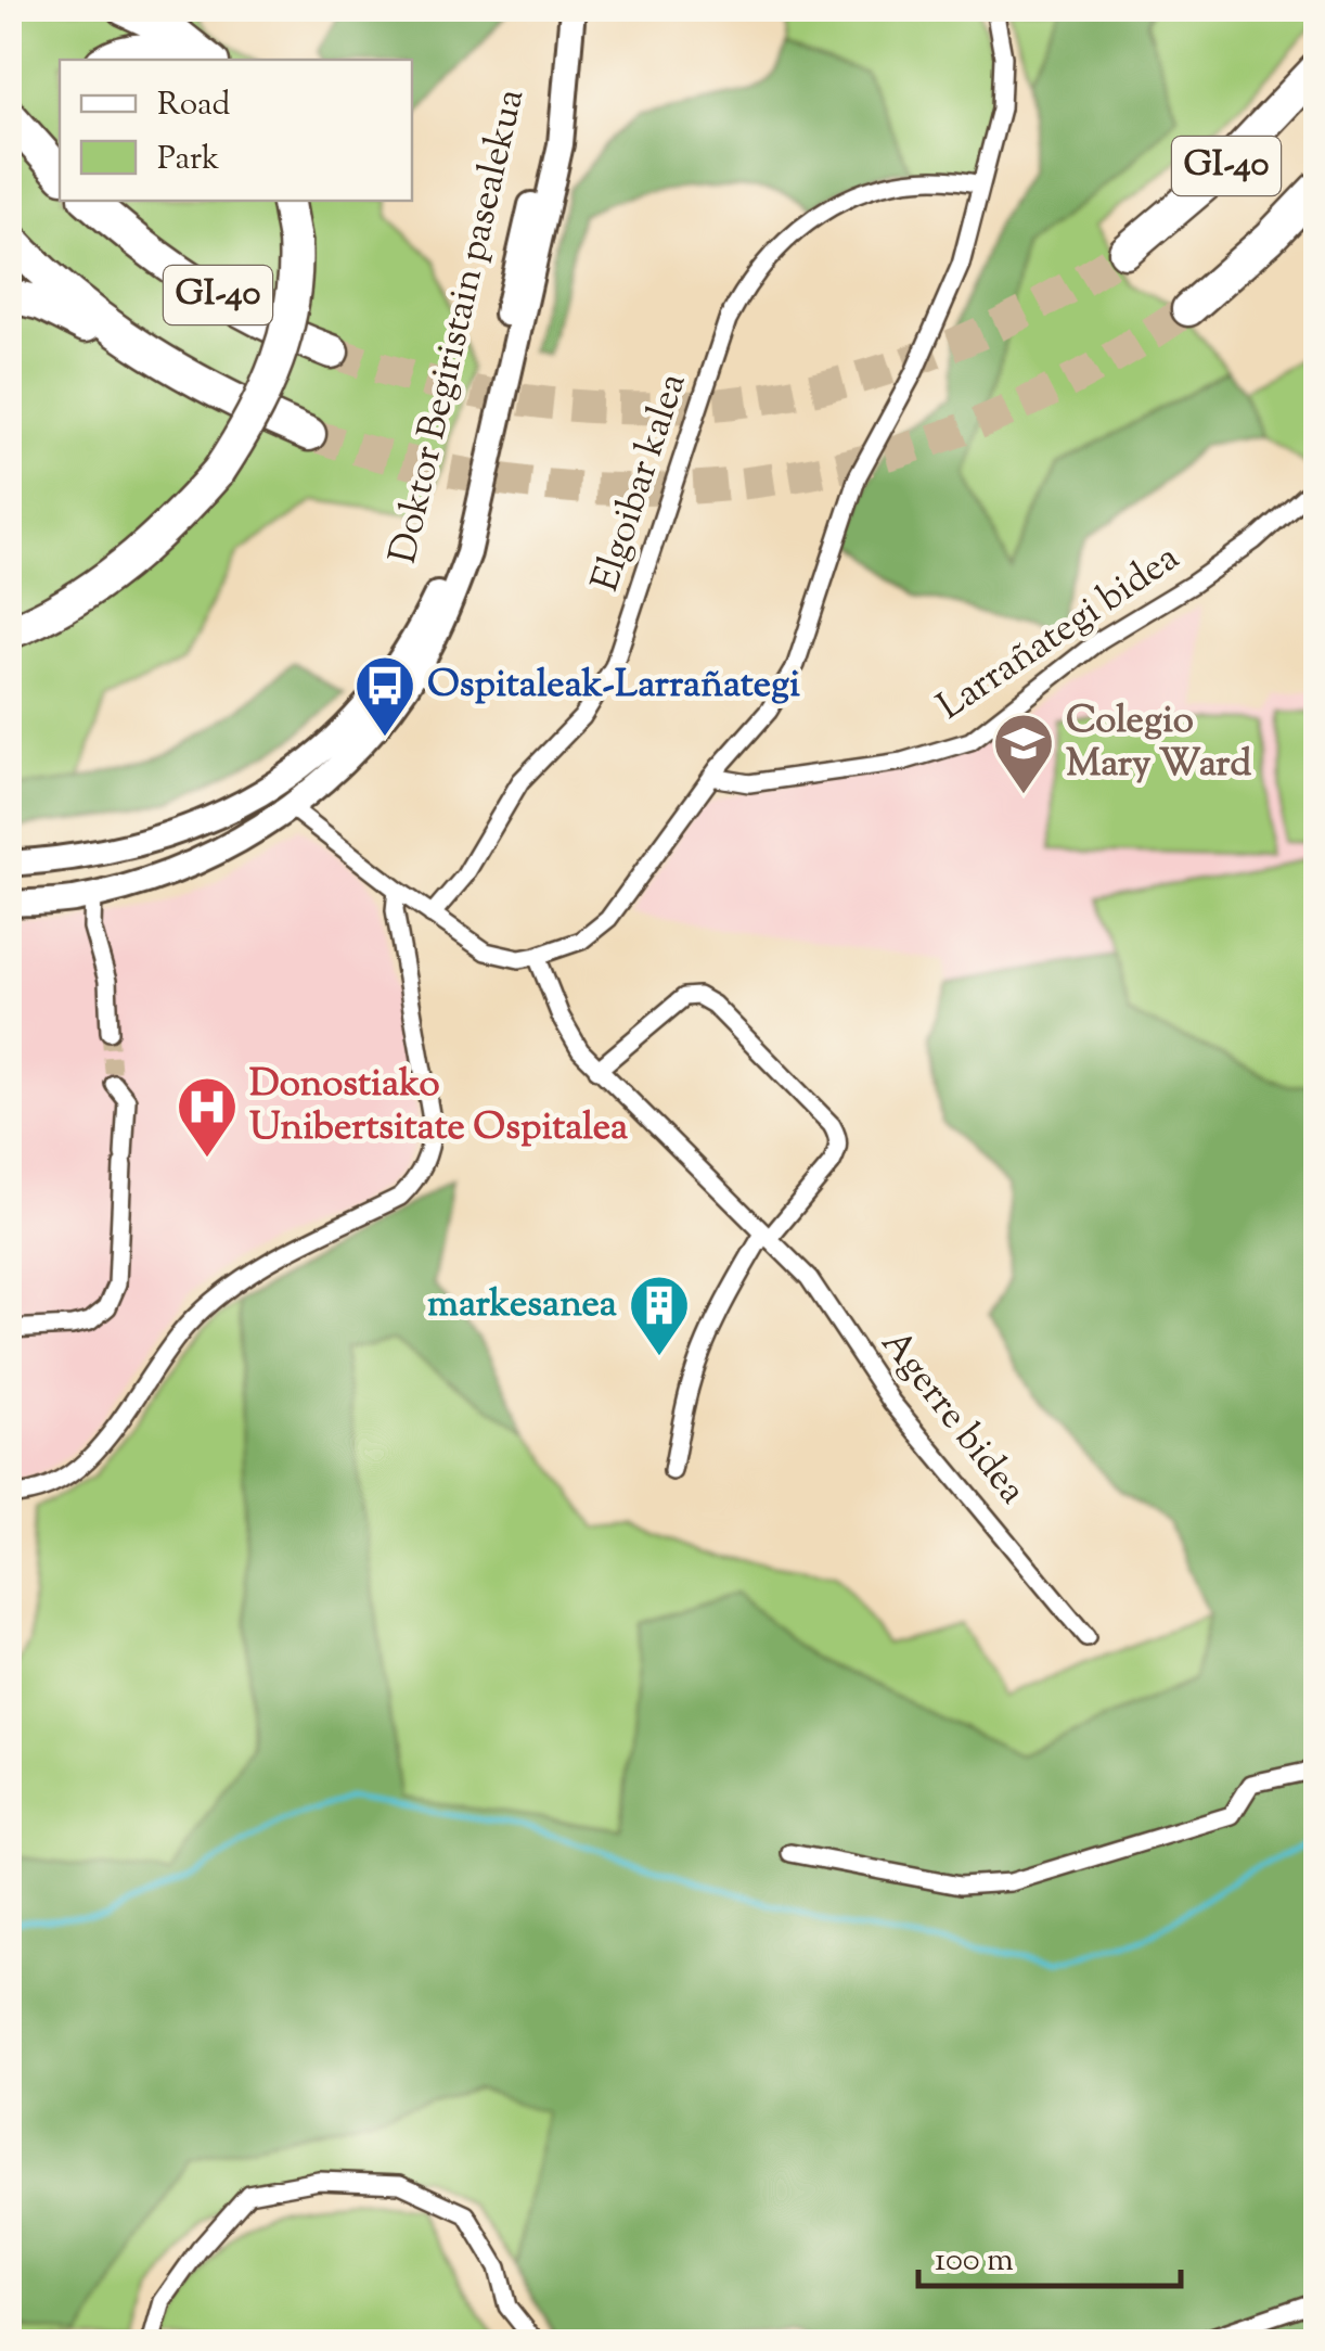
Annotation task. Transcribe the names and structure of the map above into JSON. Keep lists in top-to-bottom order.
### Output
{
  "streets": {
    "highway": ["GI-40"],
    "main road": ["Doktor Begiristain pasealekua"],
    "street": ["Elgoibar kalea", "Larrañategi bidea", "Agerre bidea"]
  },
  "places": {
    "bus stop": ["Ospitaleak-Larrañategi"],
    "school or university": ["Colegio Mary Ward"],
    "hospital": ["Donostiako Unibertsitate Ospitalea"],
    "building": ["markesanea"]
  },
  "legend": ["Road", "Park"],
  "scale_bar": "100 m"
}
